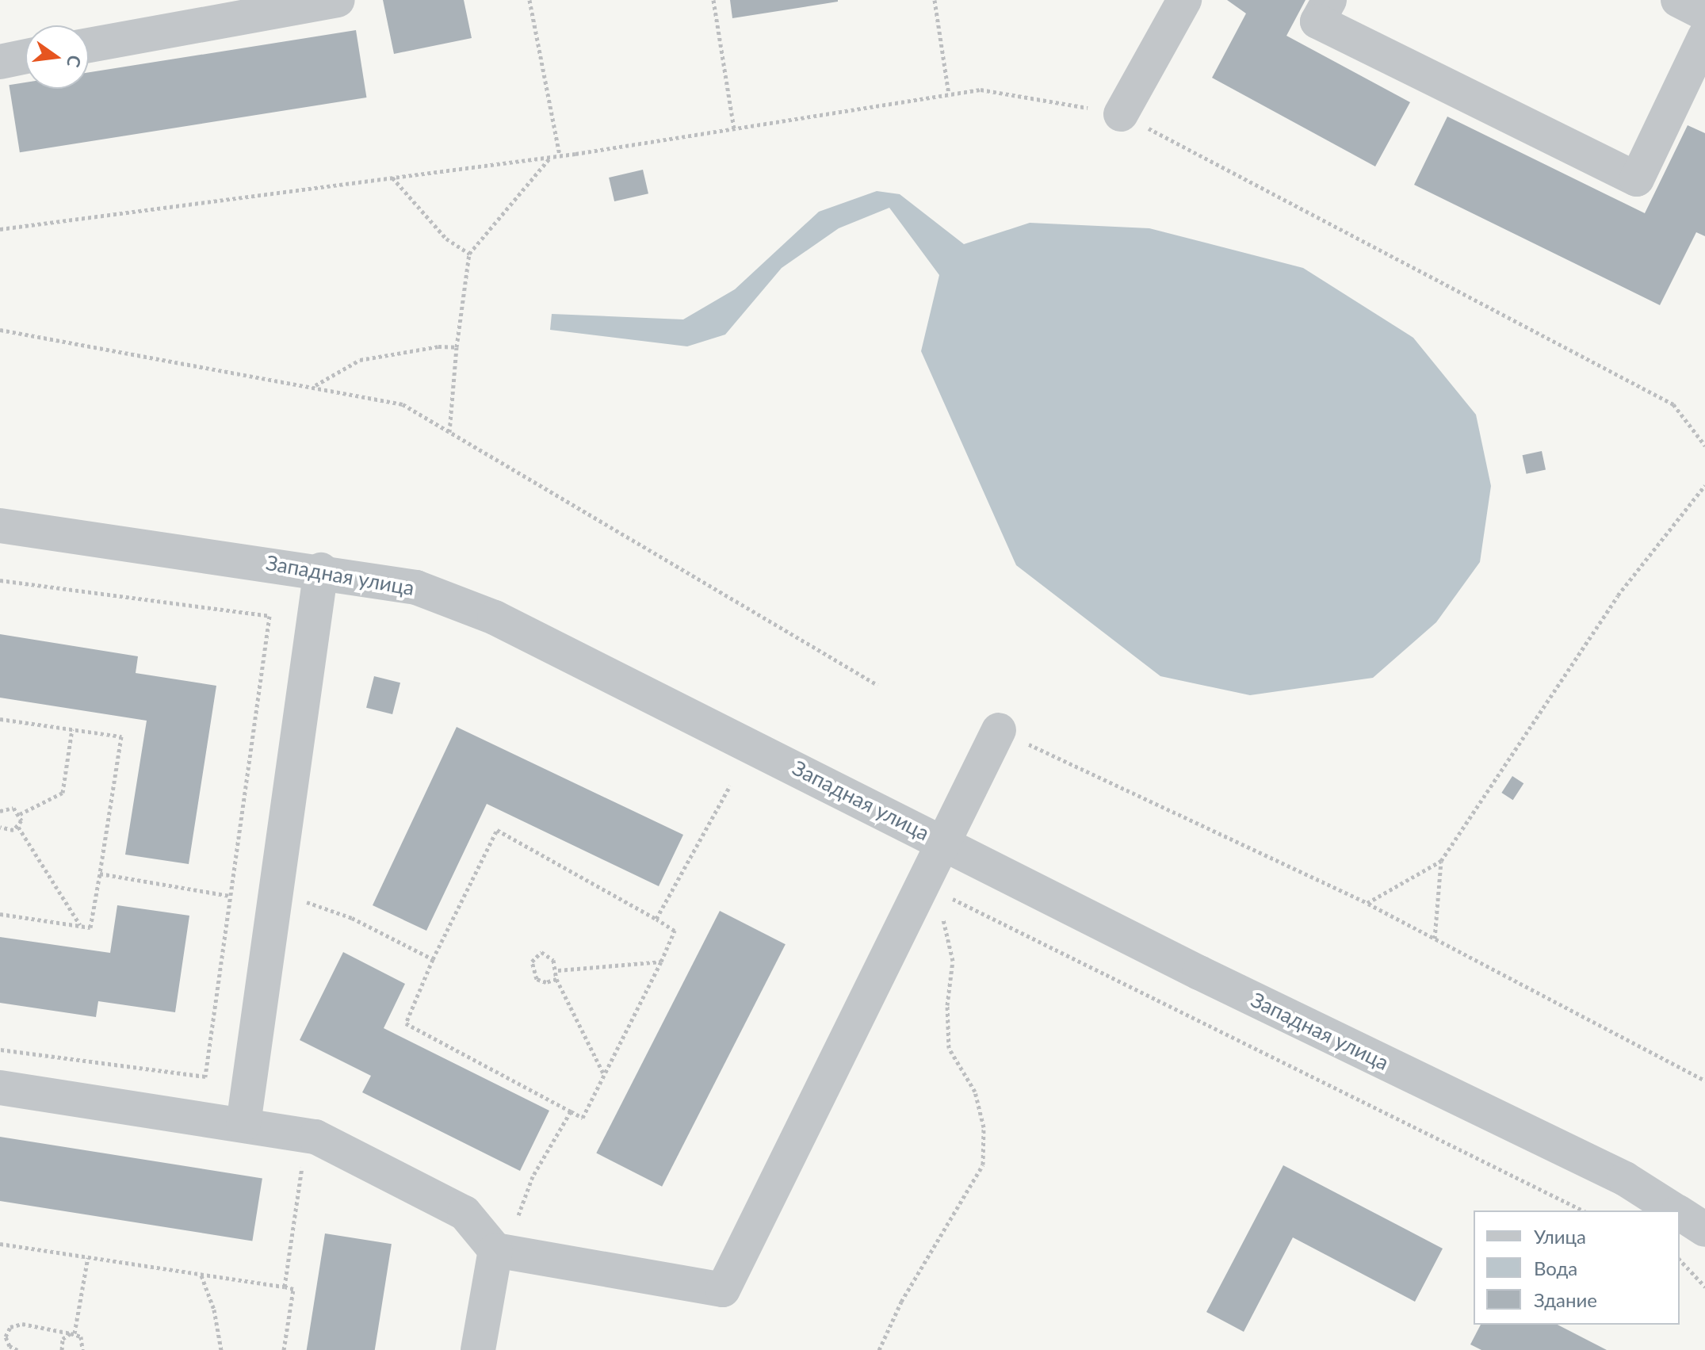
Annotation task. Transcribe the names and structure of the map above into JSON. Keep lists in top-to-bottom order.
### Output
{
  "streets": {
    "street": ["Западная улица"]
  },
  "legend": ["Улица", "Вода", "Здание"],
  "north": "right"
}
